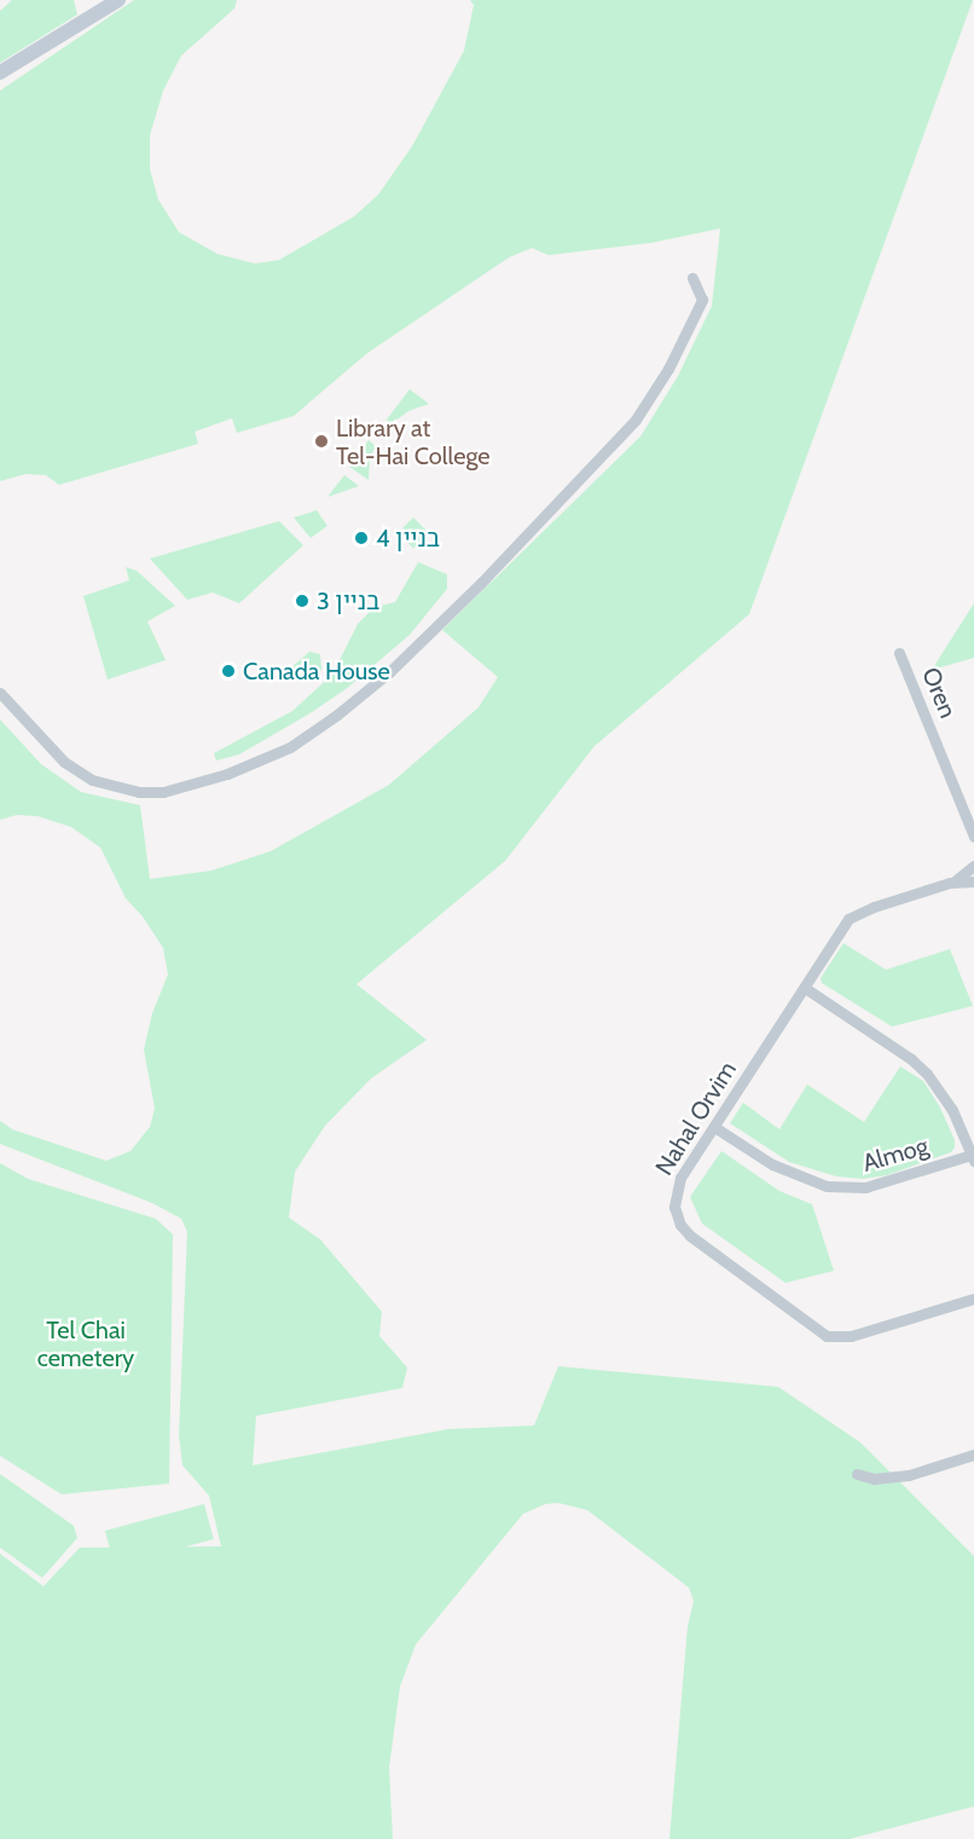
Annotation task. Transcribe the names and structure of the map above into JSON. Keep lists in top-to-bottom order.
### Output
{
  "streets": {
    "street": ["Oren", "Nahal Orvim", "Almog"]
  },
  "crossings": [
    ["Nahal Orvim", "Almog"]
  ],
  "parks": ["Tel Chai cemetery"],
  "places": [
    "Library at Tel-Hai College",
    "בניין 4",
    "בניין 3",
    "Canada House"
  ]
}
